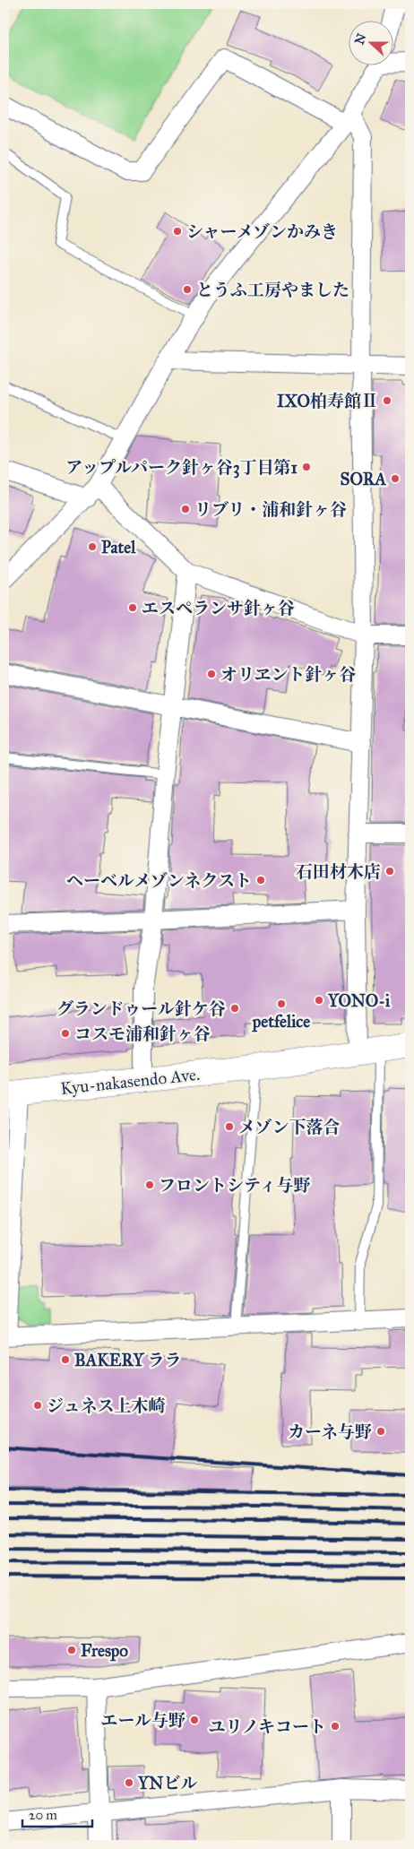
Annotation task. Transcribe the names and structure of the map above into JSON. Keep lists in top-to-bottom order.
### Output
{
  "streets": {
    "main road": ["Kyu-nakasendo Ave."]
  },
  "places": [
    "シャーメゾンかみき",
    "とうふ工房やました",
    "IXO柏寿館Ⅱ",
    "アップルパーク針ヶ谷3丁目第1",
    "SORA",
    "リブリ・浦和針ヶ谷",
    "Patel",
    "エスペランサ針ヶ谷",
    "オリヱント針ヶ谷",
    "石田材木店",
    "ヘーベルメゾンネクスト",
    "YONO-i",
    "petfelice",
    "グランドゥール針ケ谷",
    "コスモ浦和針ヶ谷",
    "メゾン下落合",
    "フロントシティ与野",
    "BAKERY ララ",
    "ジュネス上木崎",
    "カーネ与野",
    "Frespo",
    "エール与野",
    "ユリノキコート",
    "YNビル"
  ],
  "scale_bar": "20 m",
  "north": "left"
}
